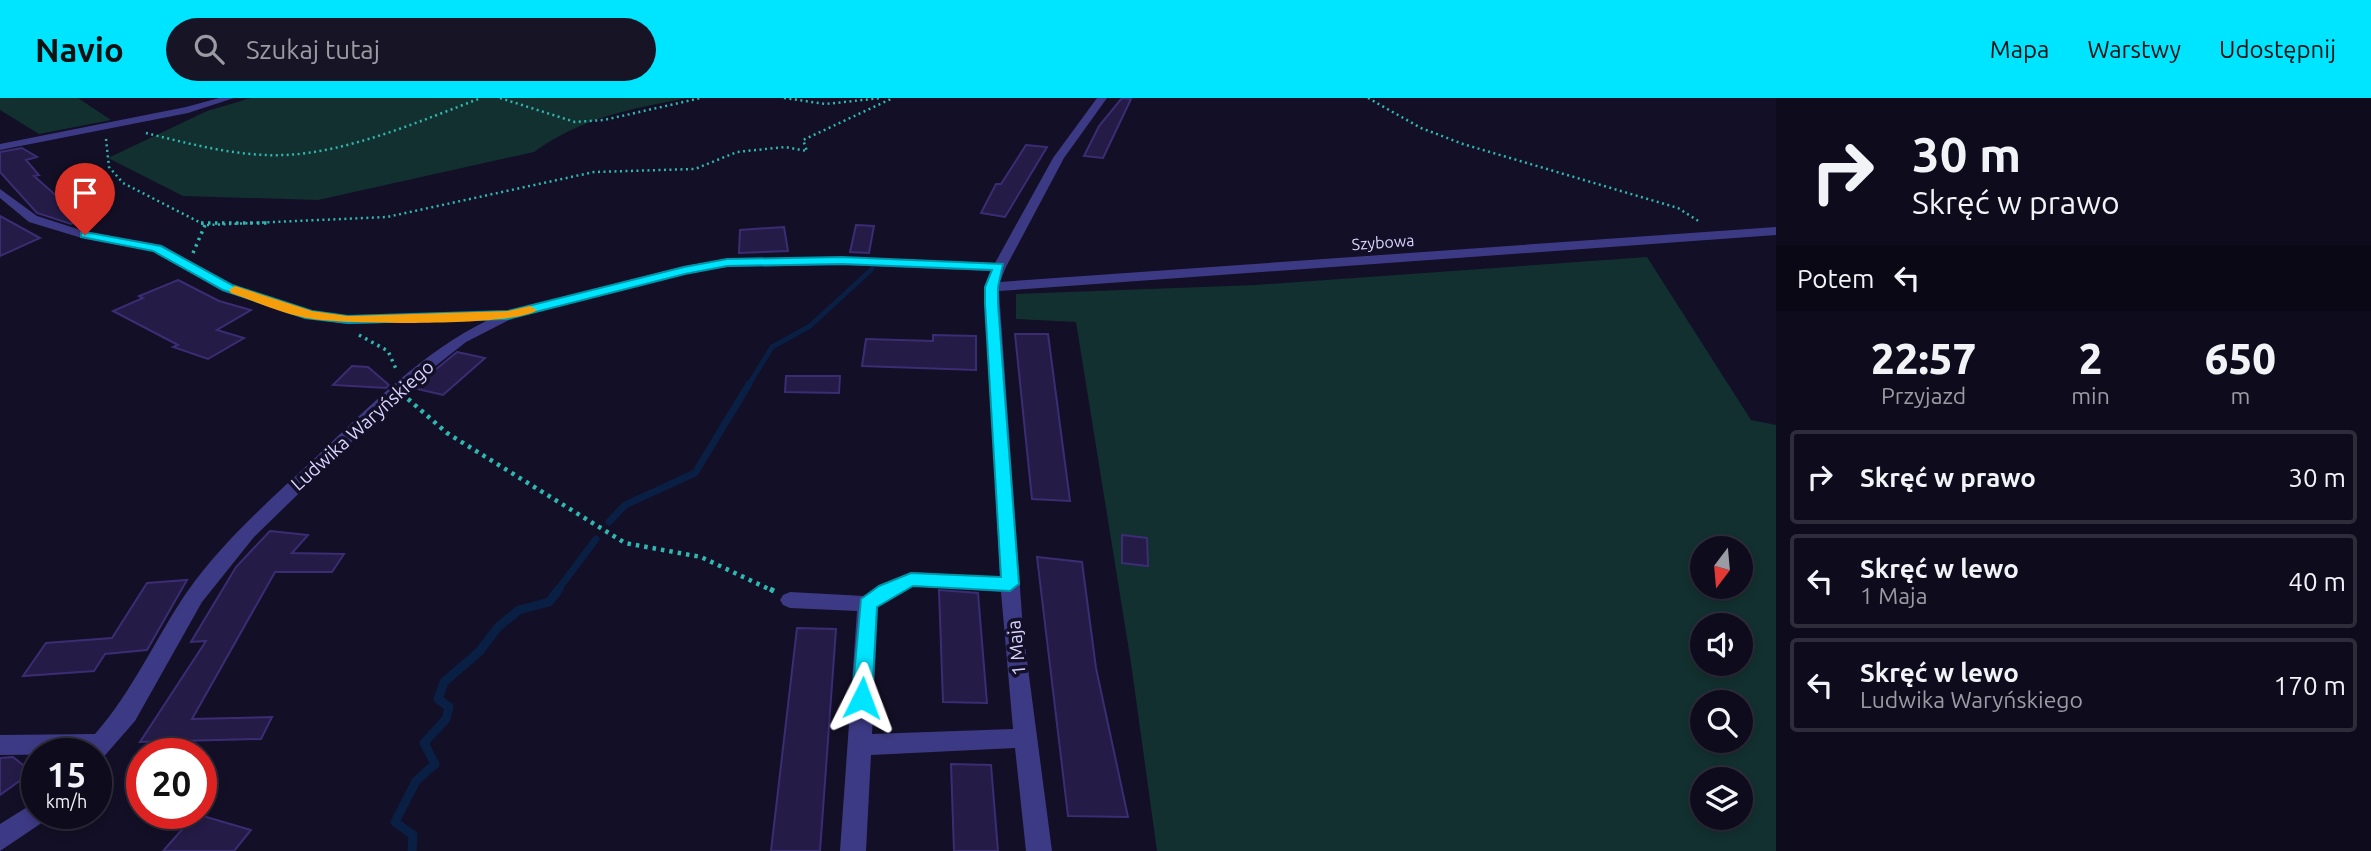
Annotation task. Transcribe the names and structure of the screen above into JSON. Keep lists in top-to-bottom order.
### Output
{
  "streets": {
    "street": ["Szybowa", "Ludwika Waryńskiego", "1 Maja"]
  },
  "crossings": [
    ["Szybowa", "1 Maja"],
    ["Ludwika Waryńskiego", "1 Maja"]
  ],
  "north": "bottom",
  "page": {
    "header": "Navio",
    "search": "Szukaj tutaj",
    "nav": ["Mapa", "Warstwy", "Udostępnij"],
    "turn": ["30 m", "Skręć w prawo"],
    "then": "Potem",
    "eta": [
      "22:57",
      "Przyjazd",
      "2",
      "min",
      "650",
      "m"
    ],
    "list": [
      {
        "name": "Skręć w prawo",
        "value": "30 m"
      },
      {
        "name": "Skręć w lewo",
        "note": "1 Maja",
        "value": "40 m"
      },
      {
        "name": "Skręć w lewo",
        "note": "Ludwika Waryńskiego",
        "value": "170 m"
      }
    ],
    "speed": "15 km/h",
    "limit": "20"
  }
}
